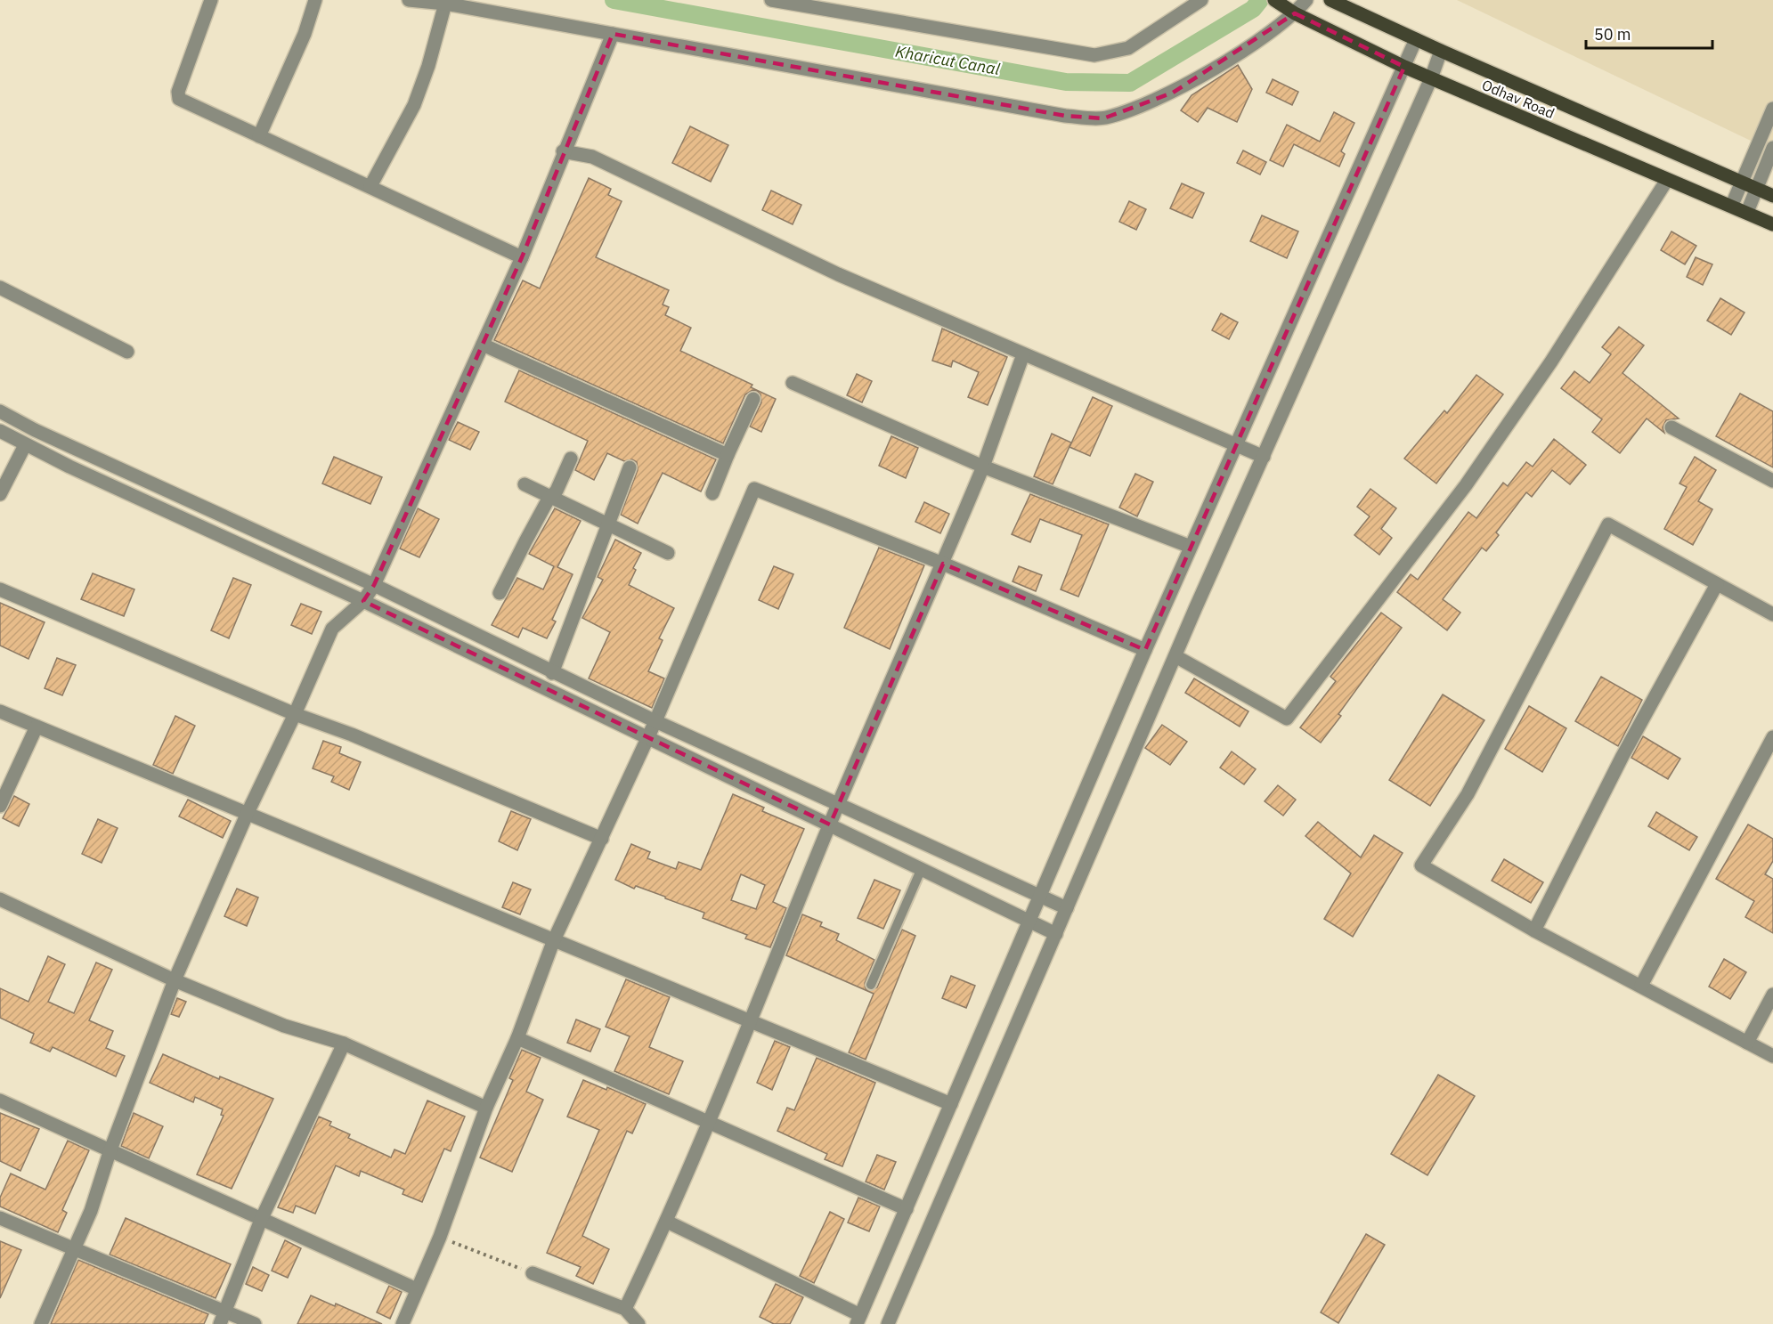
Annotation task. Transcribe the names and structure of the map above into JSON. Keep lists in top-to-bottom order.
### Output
{
  "streets": {
    "main road": ["Odhav Road"]
  },
  "water": ["Kharicut Canal"],
  "scale_bar": "50 m"
}
